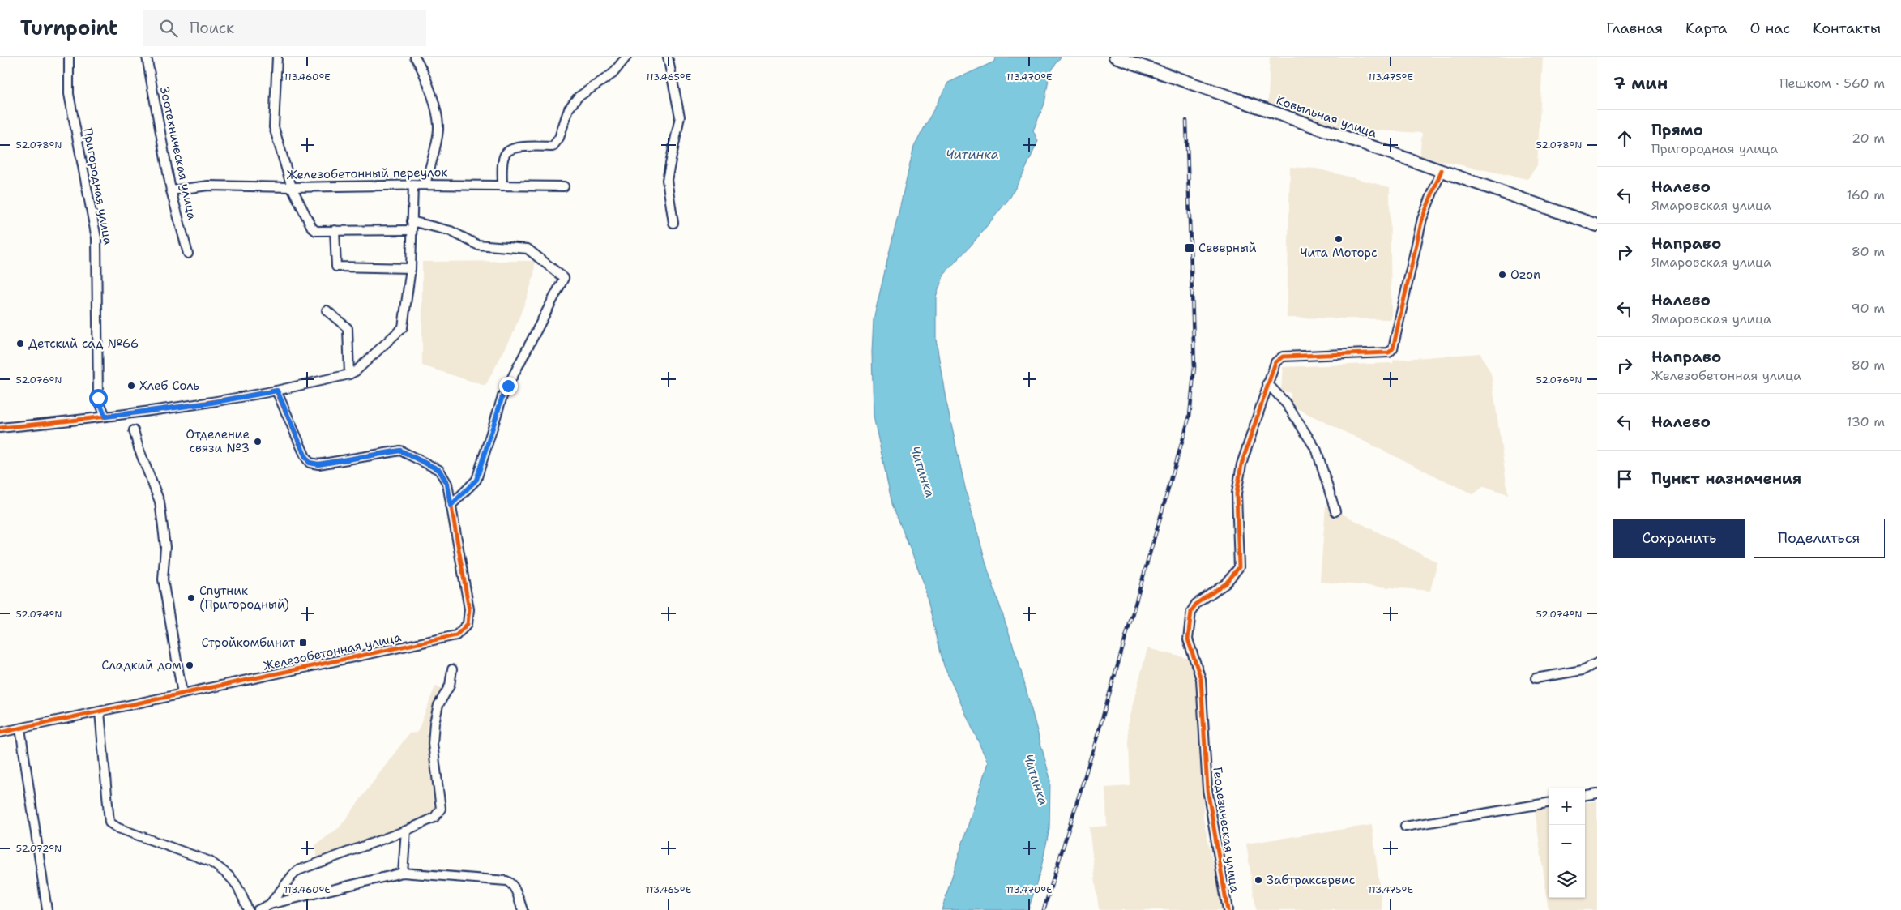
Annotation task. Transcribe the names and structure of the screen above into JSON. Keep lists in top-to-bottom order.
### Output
{
  "streets": {
    "main road": ["Ковыльная улица"],
    "street": [
      "Зоотехническая улица",
      "Железобетонный переулок",
      "Пригородная улица",
      "Железобетонная улица",
      "Геодезическая улица"
    ]
  },
  "crossings": [
    ["Ковыльная улица", "Геодезическая улица"],
    ["Зоотехническая улица", "Железобетонный переулок"]
  ],
  "water": ["Читинка"],
  "places": {
    "other": [
      "Чита Моторс",
      "Ozon",
      "Детский сад №66",
      "Хлеб Соль",
      "Отделение связи №3",
      "Спутник (Пригородный)",
      "Сладкий дом",
      "Забтраксервис"
    ],
    "transit": ["Северный", "Стройкомбинат"]
  },
  "page": {
    "header": "Turnpoint",
    "search": "Поиск",
    "nav": [
      "Главная",
      "Карта",
      "О нас",
      "Контакты"
    ],
    "heading": ["7 мин", "Пешком · 560 m"],
    "list": [
      ["Прямо", "Пригородная улица", "20 m"],
      ["Налево", "Ямаровская улица", "160 m"],
      ["Направо", "Ямаровская улица", "80 m"],
      ["Налево", "Ямаровская улица", "90 m"],
      ["Направо", "Железобетонная улица", "80 m"],
      ["Налево", "130 m"],
      "Пункт назначения"
    ],
    "buttons": ["Сохранить", "Поделиться"],
    "map_buttons": ["+", "−"]
  },
  "coordinates": [
    "113.460°E",
    "113.465°E",
    "113.470°E",
    "113.475°E",
    "52.078°N",
    "52.076°N",
    "52.074°N",
    "52.072°N"
  ]
}
